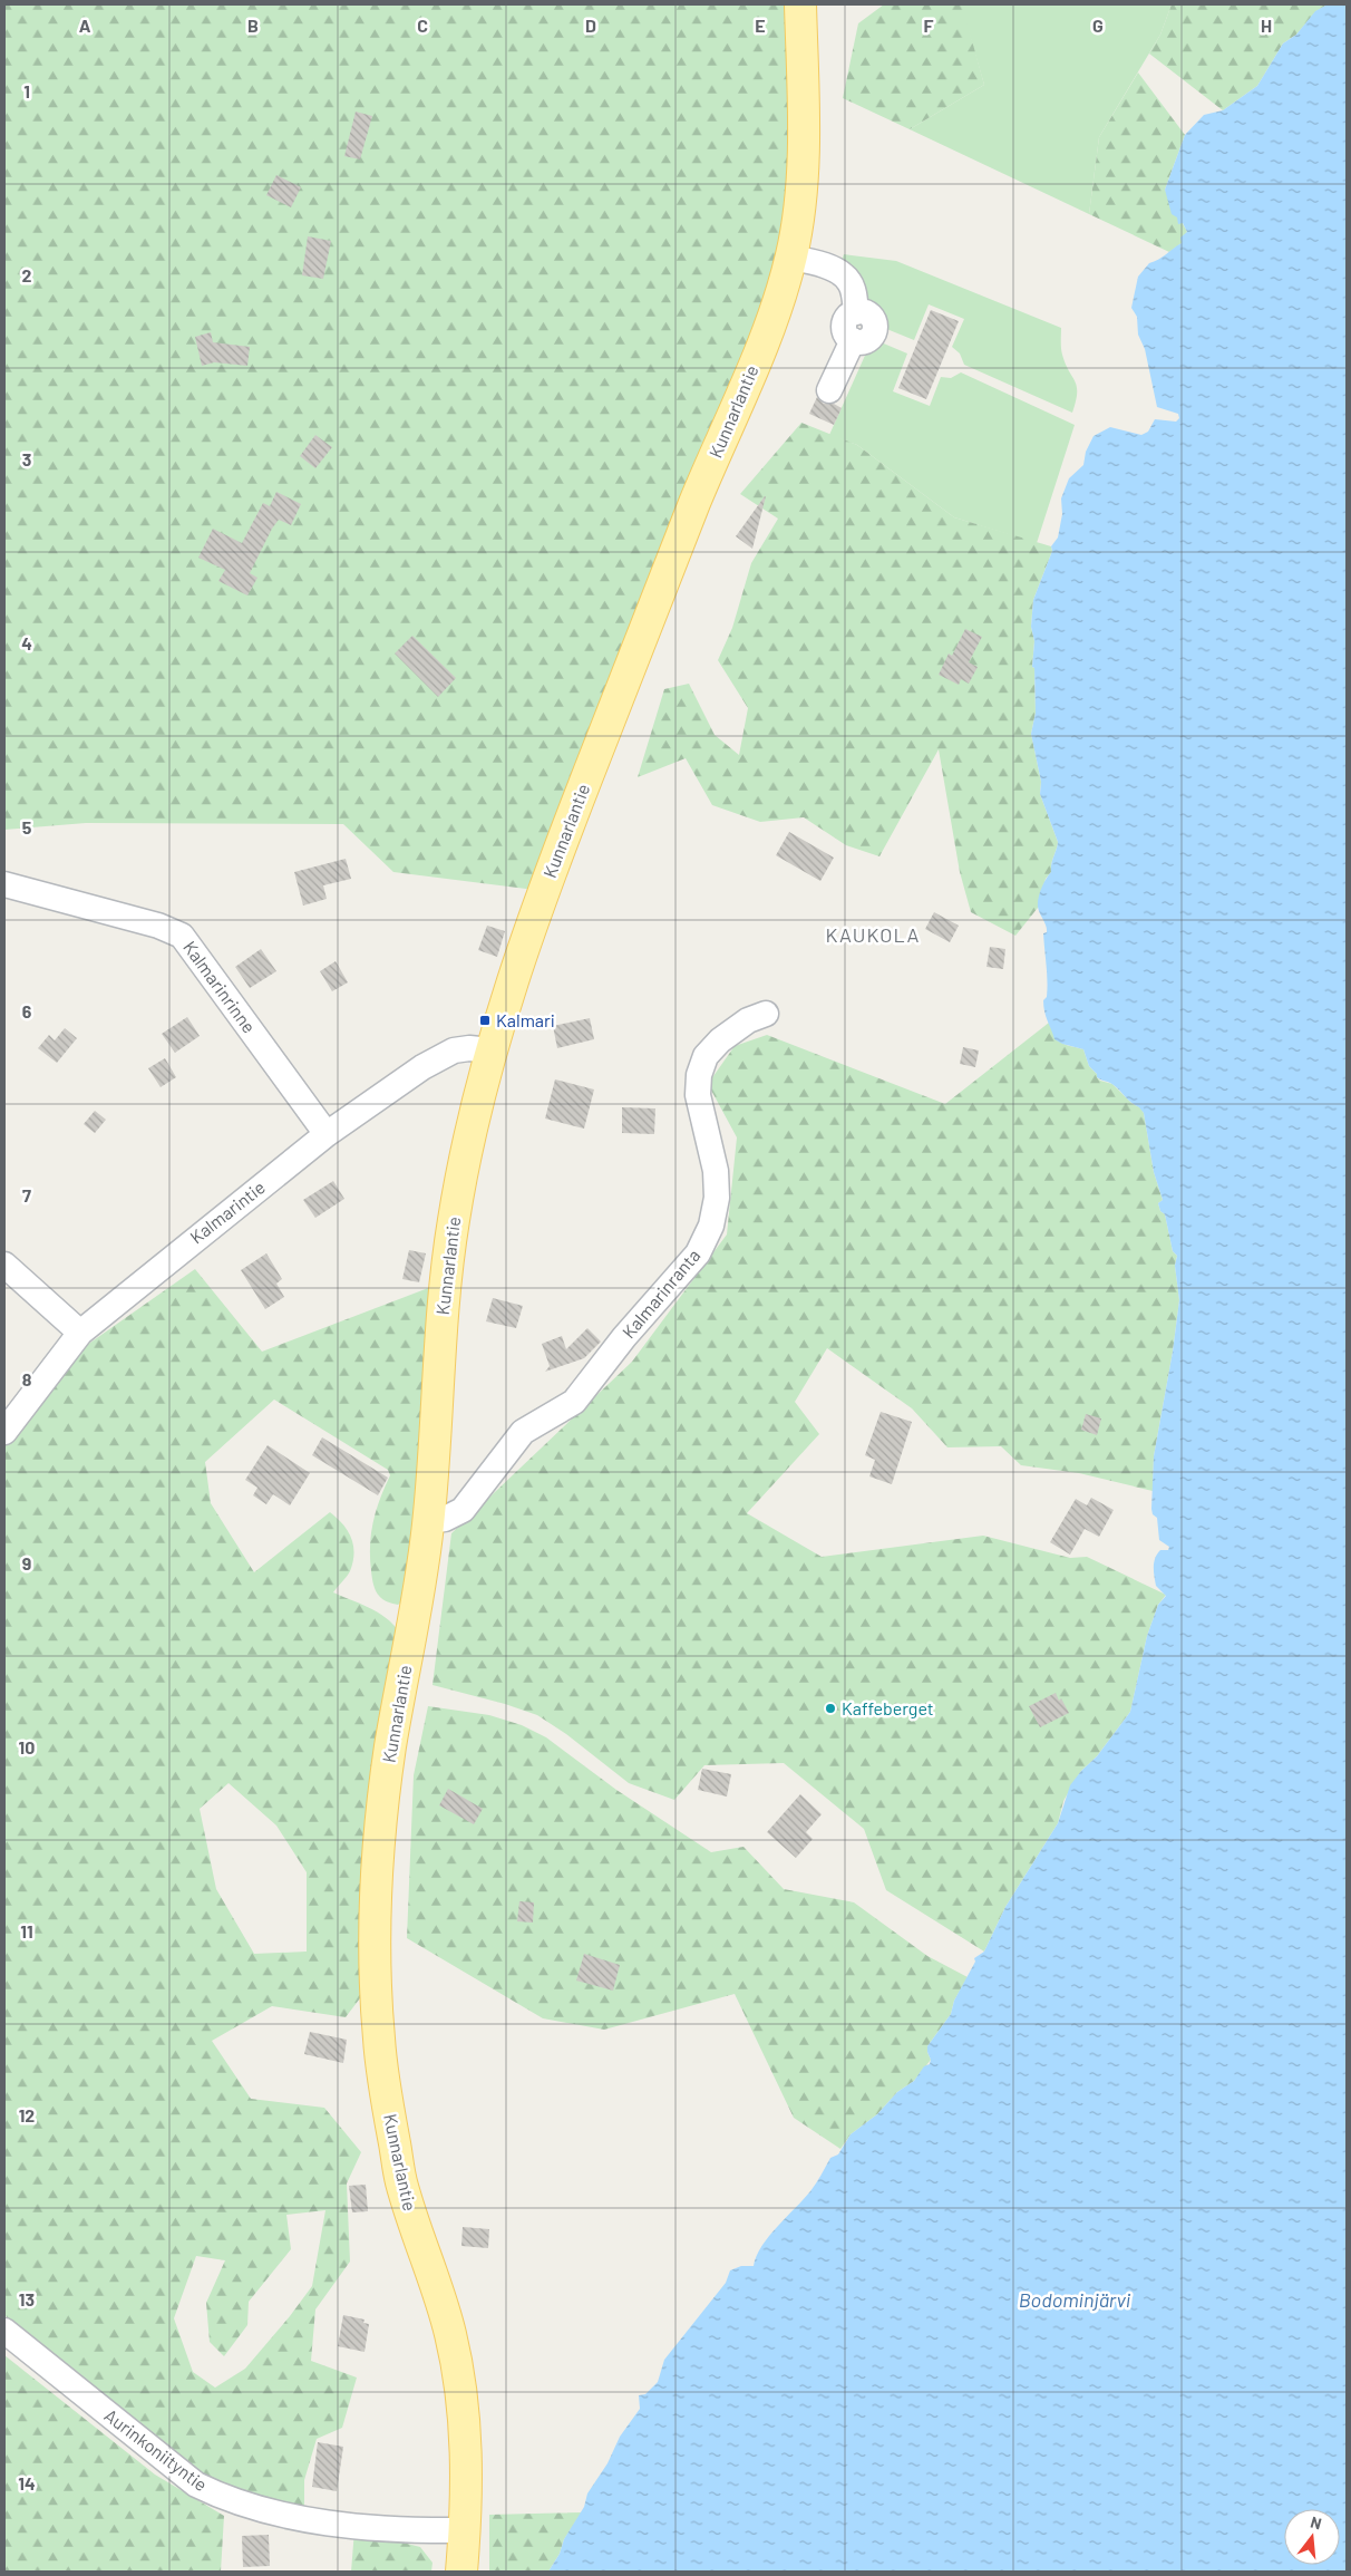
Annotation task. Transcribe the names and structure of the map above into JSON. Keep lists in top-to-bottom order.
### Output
{
  "streets": {
    "main road": ["Kunnarlantie"],
    "street": [
      "Kalmarinrinne",
      "Kalmarintie",
      "Kalmarinranta",
      "Aurinkoniityntie"
    ]
  },
  "crossings": [
    ["Kunnarlantie", "Kalmarintie"],
    ["Kunnarlantie", "Kalmarinranta"],
    ["Kunnarlantie", "Aurinkoniityntie"],
    ["Kalmarinrinne", "Kalmarintie"]
  ],
  "districts": ["KAUKOLA"],
  "water": ["Bodominjärvi"],
  "places": {
    "transit": ["Kalmari"],
    "other": ["Kaffeberget"]
  },
  "north": "top",
  "grid": {
    "columns": [
      "A",
      "B",
      "C",
      "D",
      "E",
      "F",
      "G",
      "H"
    ],
    "rows": [
      "1",
      "2",
      "3",
      "4",
      "5",
      "6",
      "7",
      "8",
      "9",
      "10",
      "11",
      "12",
      "13",
      "14"
    ]
  }
}
